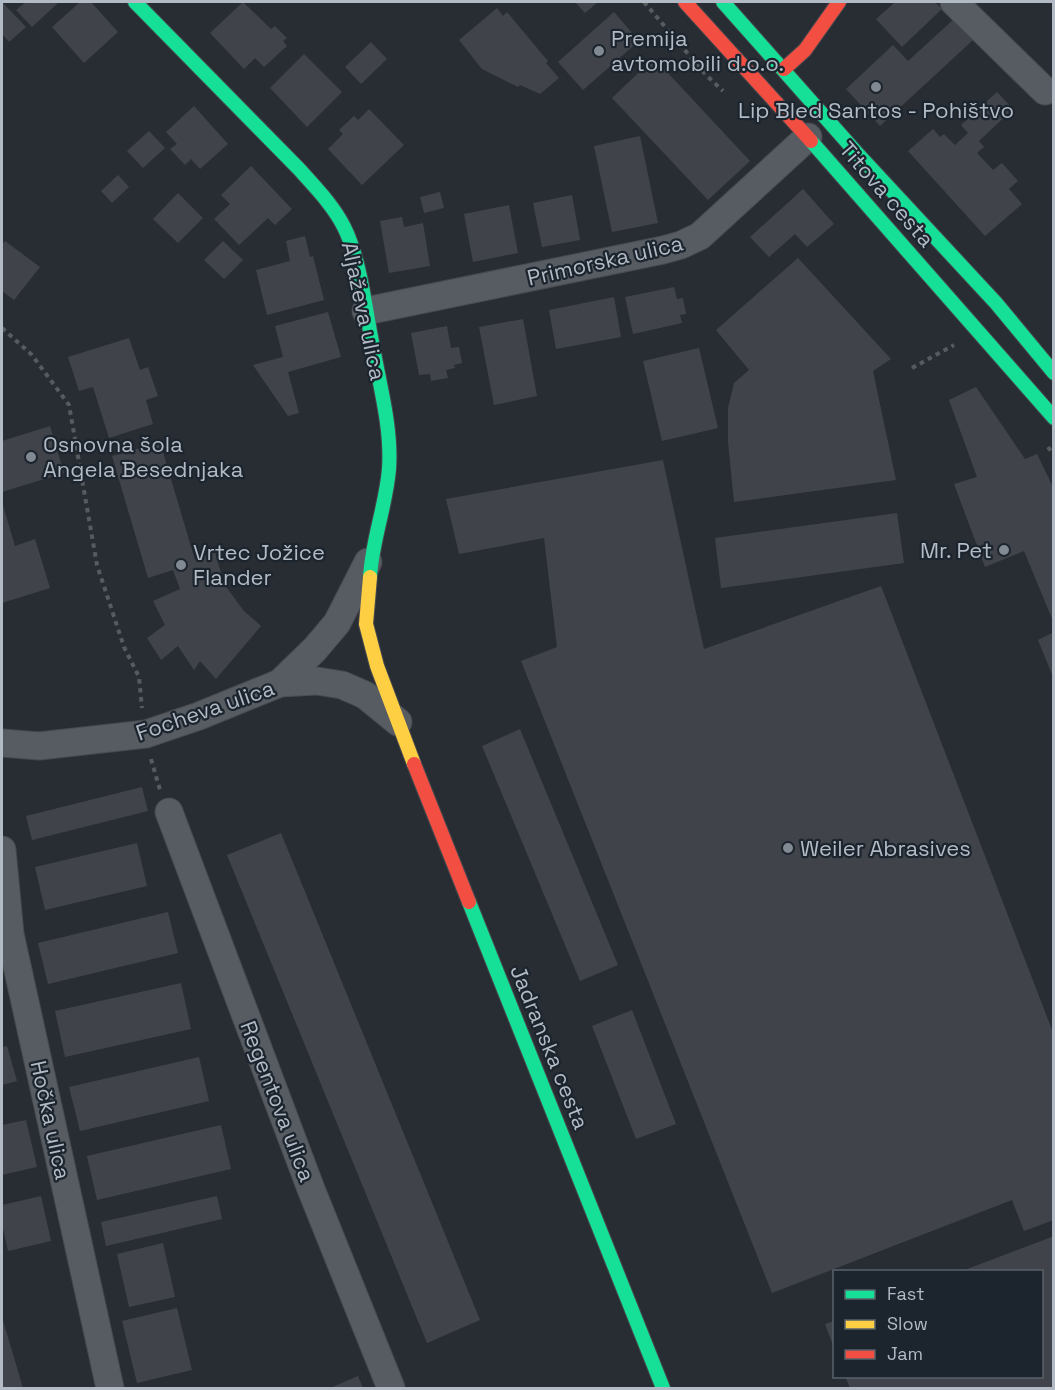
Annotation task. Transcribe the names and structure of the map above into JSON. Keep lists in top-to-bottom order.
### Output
{
  "streets": {
    "street": [
      "Titova cesta",
      "Primorska ulica",
      "Aljaževa ulica",
      "Focheva ulica",
      "Jadranska cesta",
      "Regentova ulica",
      "Hočka ulica"
    ]
  },
  "crossings": [
    ["Titova cesta", "Primorska ulica"],
    ["Primorska ulica", "Aljaževa ulica"],
    ["Aljaževa ulica", "Focheva ulica"],
    ["Aljaževa ulica", "Jadranska cesta"],
    ["Focheva ulica", "Jadranska cesta"]
  ],
  "places": [
    "Premija avtomobili d.o.o.",
    "Lip Bled Santos - Pohištvo",
    "Osnovna šola Angela Besednjaka",
    "Mr. Pet",
    "Vrtec Jožice Flander",
    "Weiler Abrasives"
  ],
  "legend": ["Fast", "Slow", "Jam"]
}
